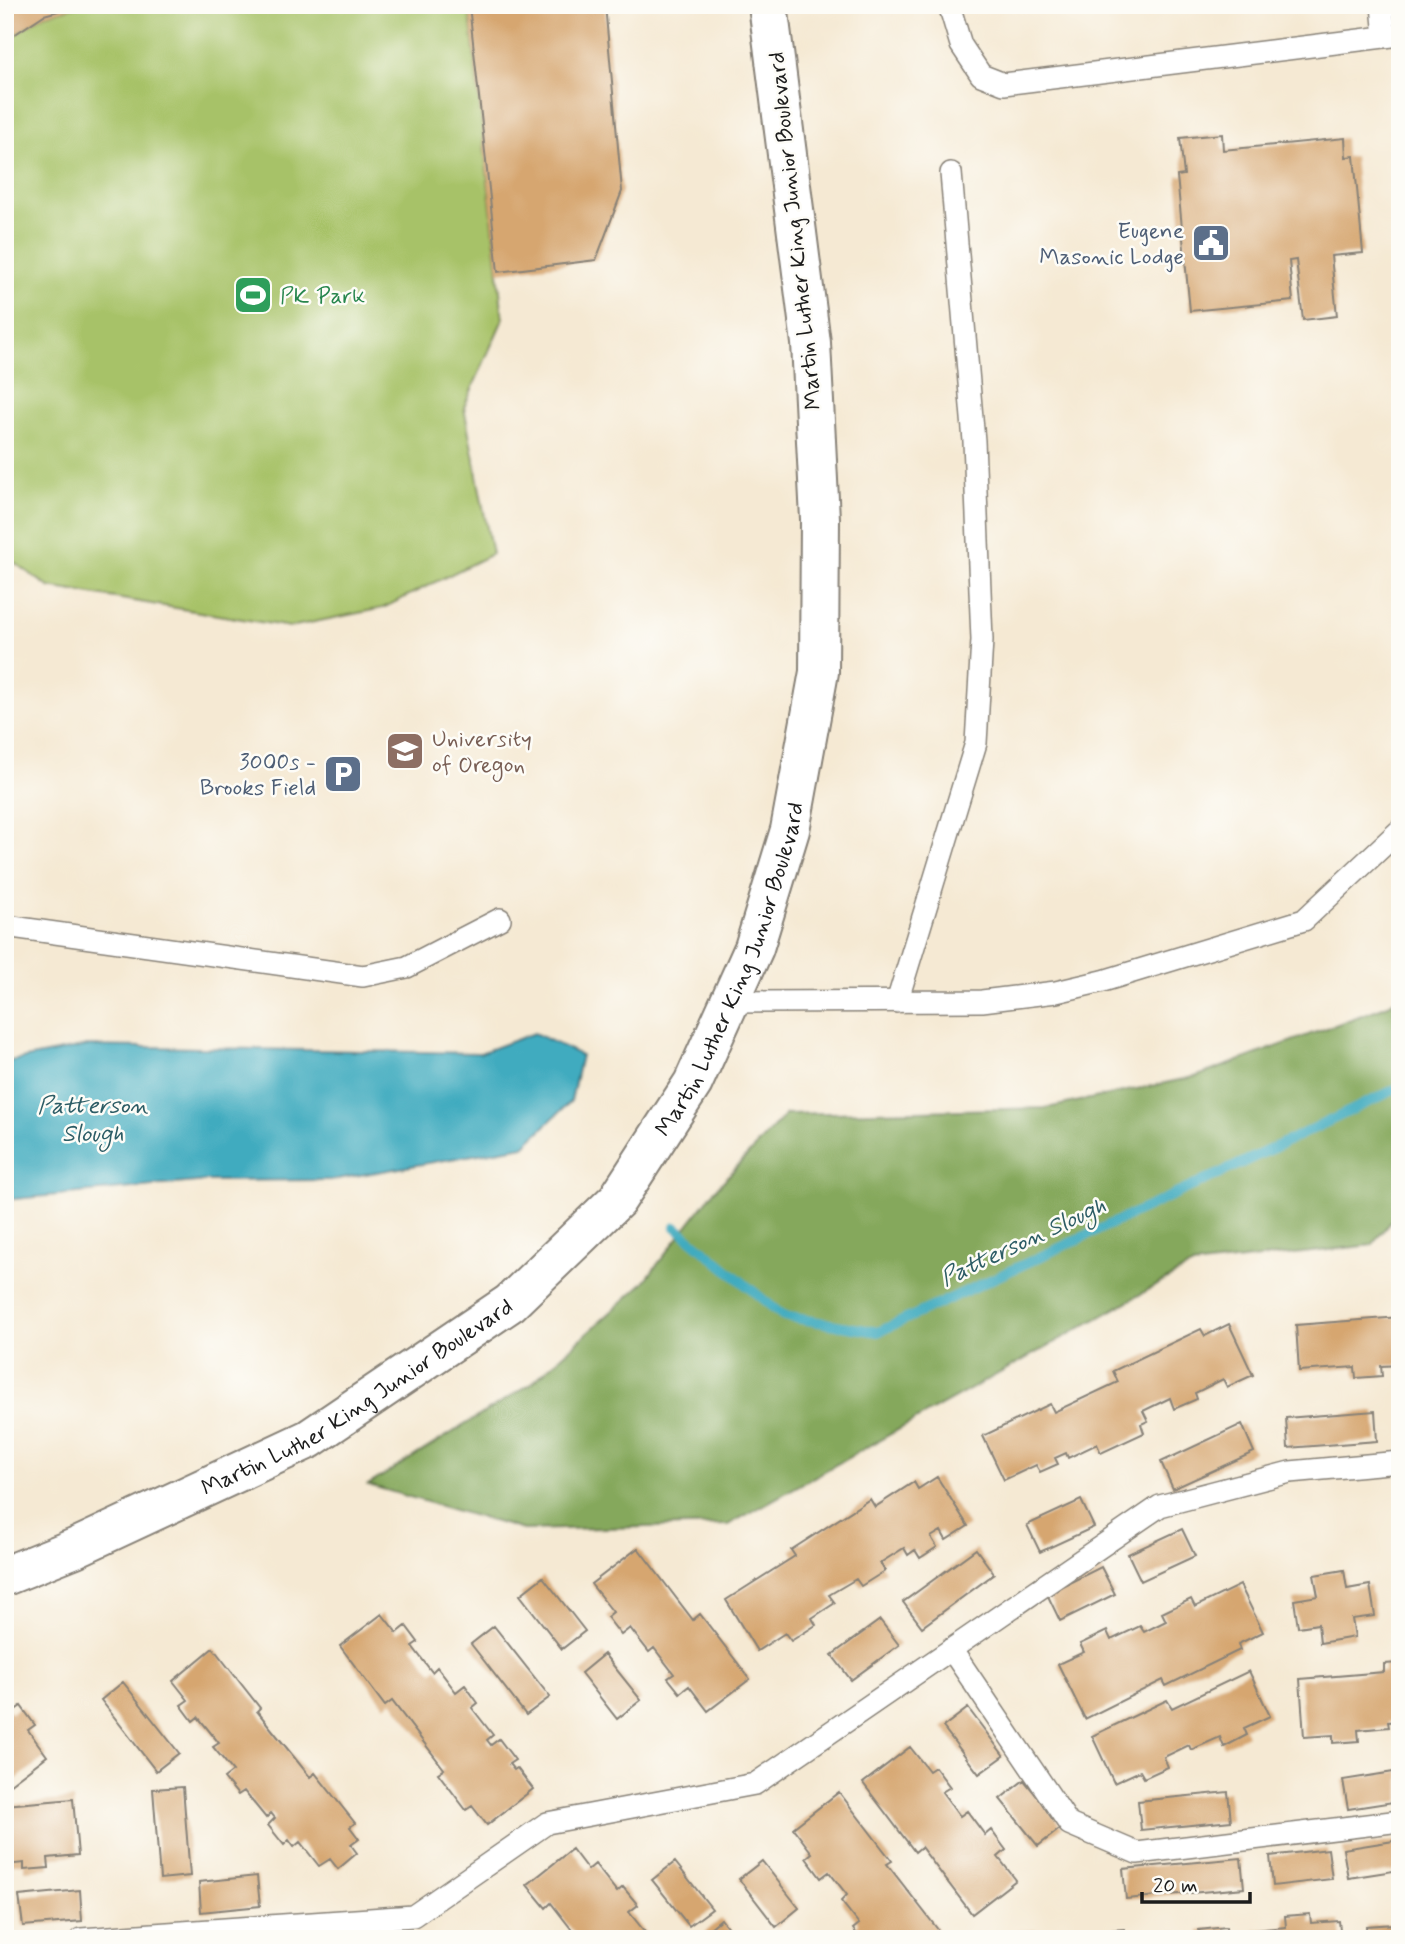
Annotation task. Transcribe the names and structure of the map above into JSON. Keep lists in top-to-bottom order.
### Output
{
  "streets": {
    "main road": ["Martin Luther King Junior Boulevard"]
  },
  "water": ["Patterson Slough"],
  "places": {
    "public building": ["Eugene Masonic Lodge"],
    "sports": ["PK Park"],
    "school or university": ["University of Oregon"],
    "parking": ["3000s - Brooks Field"]
  },
  "scale_bar": "20 m"
}
